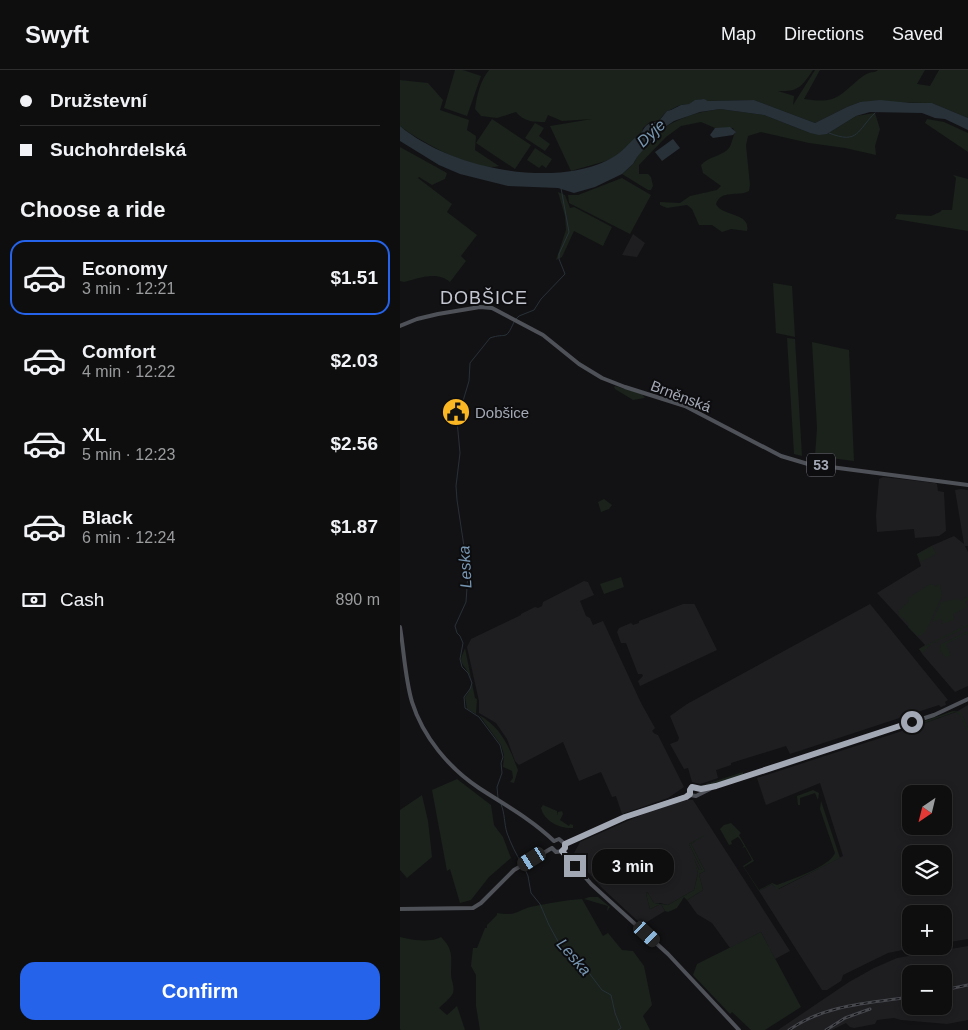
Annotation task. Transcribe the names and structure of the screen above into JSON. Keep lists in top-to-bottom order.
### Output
{
  "streets": {
    "main road": ["Brněnská", "53"]
  },
  "districts": ["DOBŠICE"],
  "water": ["Dyje", "Leska"],
  "places": {
    "public building": ["Dobšice"]
  },
  "north": "bottom left",
  "page": {
    "header": "Swyft",
    "nav": ["Map", "Directions", "Saved"],
    "banner": ["Družstevní", "Suchohrdelská"],
    "heading": "Choose a ride",
    "list": [
      {
        "name": "Economy",
        "note": "3 min · 12:21",
        "value": "$1.51"
      },
      {
        "name": "Comfort",
        "note": "4 min · 12:22",
        "value": "$2.03"
      },
      {
        "name": "XL",
        "note": "5 min · 12:23",
        "value": "$2.56"
      },
      {
        "name": "Black",
        "note": "6 min · 12:24",
        "value": "$1.87"
      }
    ],
    "pay": ["Cash", "890 m"],
    "map_buttons": ["+", "−"],
    "bubble": "3 min",
    "buttons": "Confirm"
  }
}
